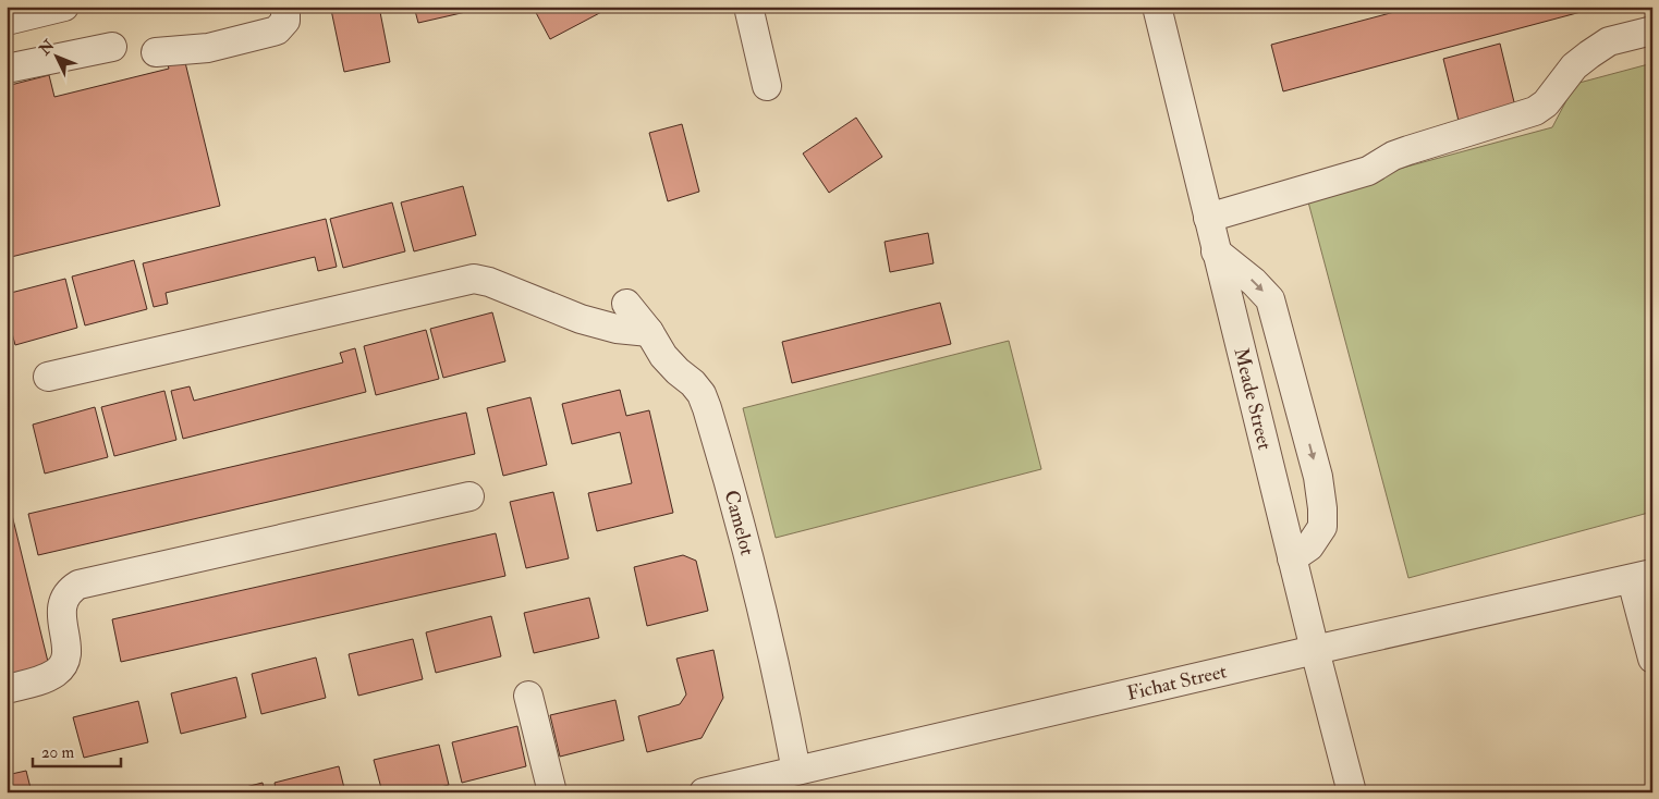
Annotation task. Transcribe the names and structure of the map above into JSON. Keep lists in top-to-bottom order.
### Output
{
  "streets": {
    "street": ["Meade Street", "Camelot", "Fichat Street"]
  },
  "crossings": [
    ["Meade Street", "Fichat Street"],
    ["Camelot", "Fichat Street"]
  ],
  "scale_bar": "20 m",
  "north": "top left"
}
